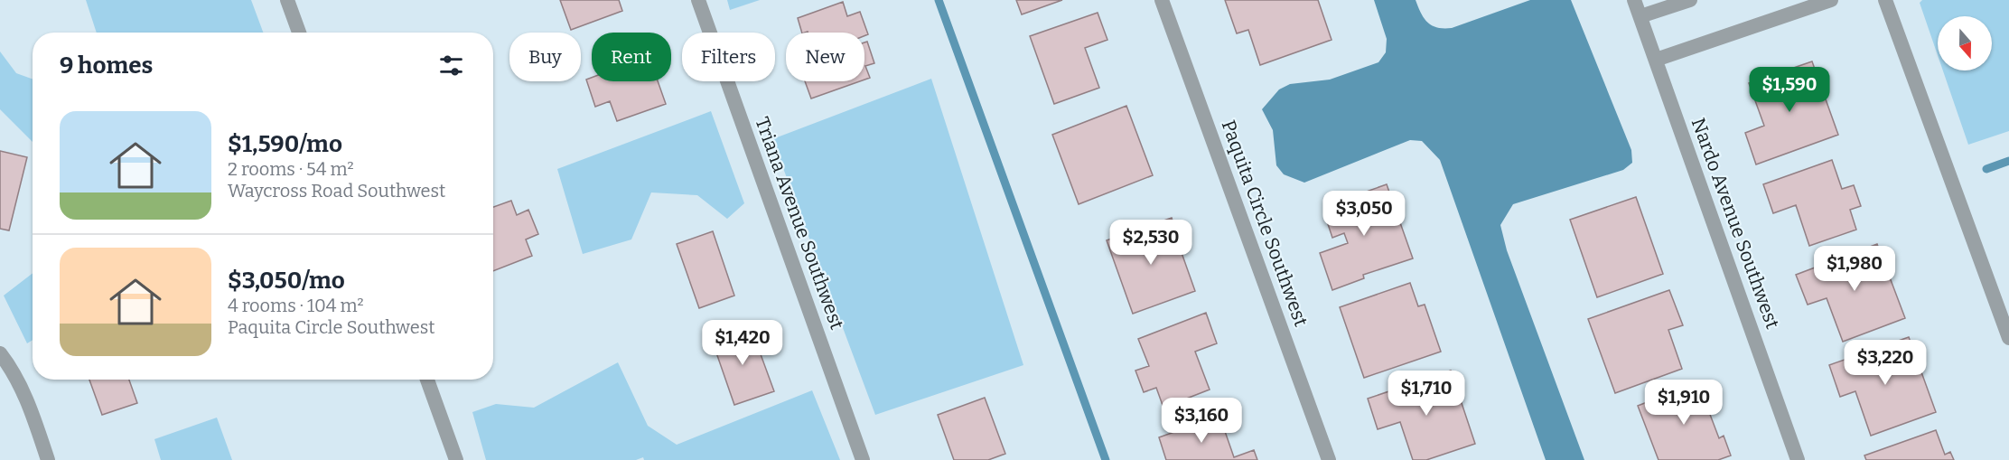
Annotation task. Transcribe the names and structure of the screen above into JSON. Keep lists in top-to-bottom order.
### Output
{
  "streets": {
    "street": ["Triana Avenue Southwest", "Paquita Circle Southwest", "Nardo Avenue Southwest"]
  },
  "north": "bottom",
  "page": {
    "chip": [
      "Buy",
      "Rent",
      "Filters",
      "New"
    ],
    "heading": "9 homes",
    "price": [
      "$1,590",
      "$3,050",
      "$2,530",
      "$1,980",
      "$1,420",
      "$3,220",
      "$1,710",
      "$1,910",
      "$3,160"
    ],
    "list": [
      {
        "name": "$1,590/mo",
        "note": "2 rooms · 54 m² · Waycross Road Southwest"
      },
      {
        "name": "$3,050/mo",
        "note": "4 rooms · 104 m² · Paquita Circle Southwest"
      }
    ]
  }
}
